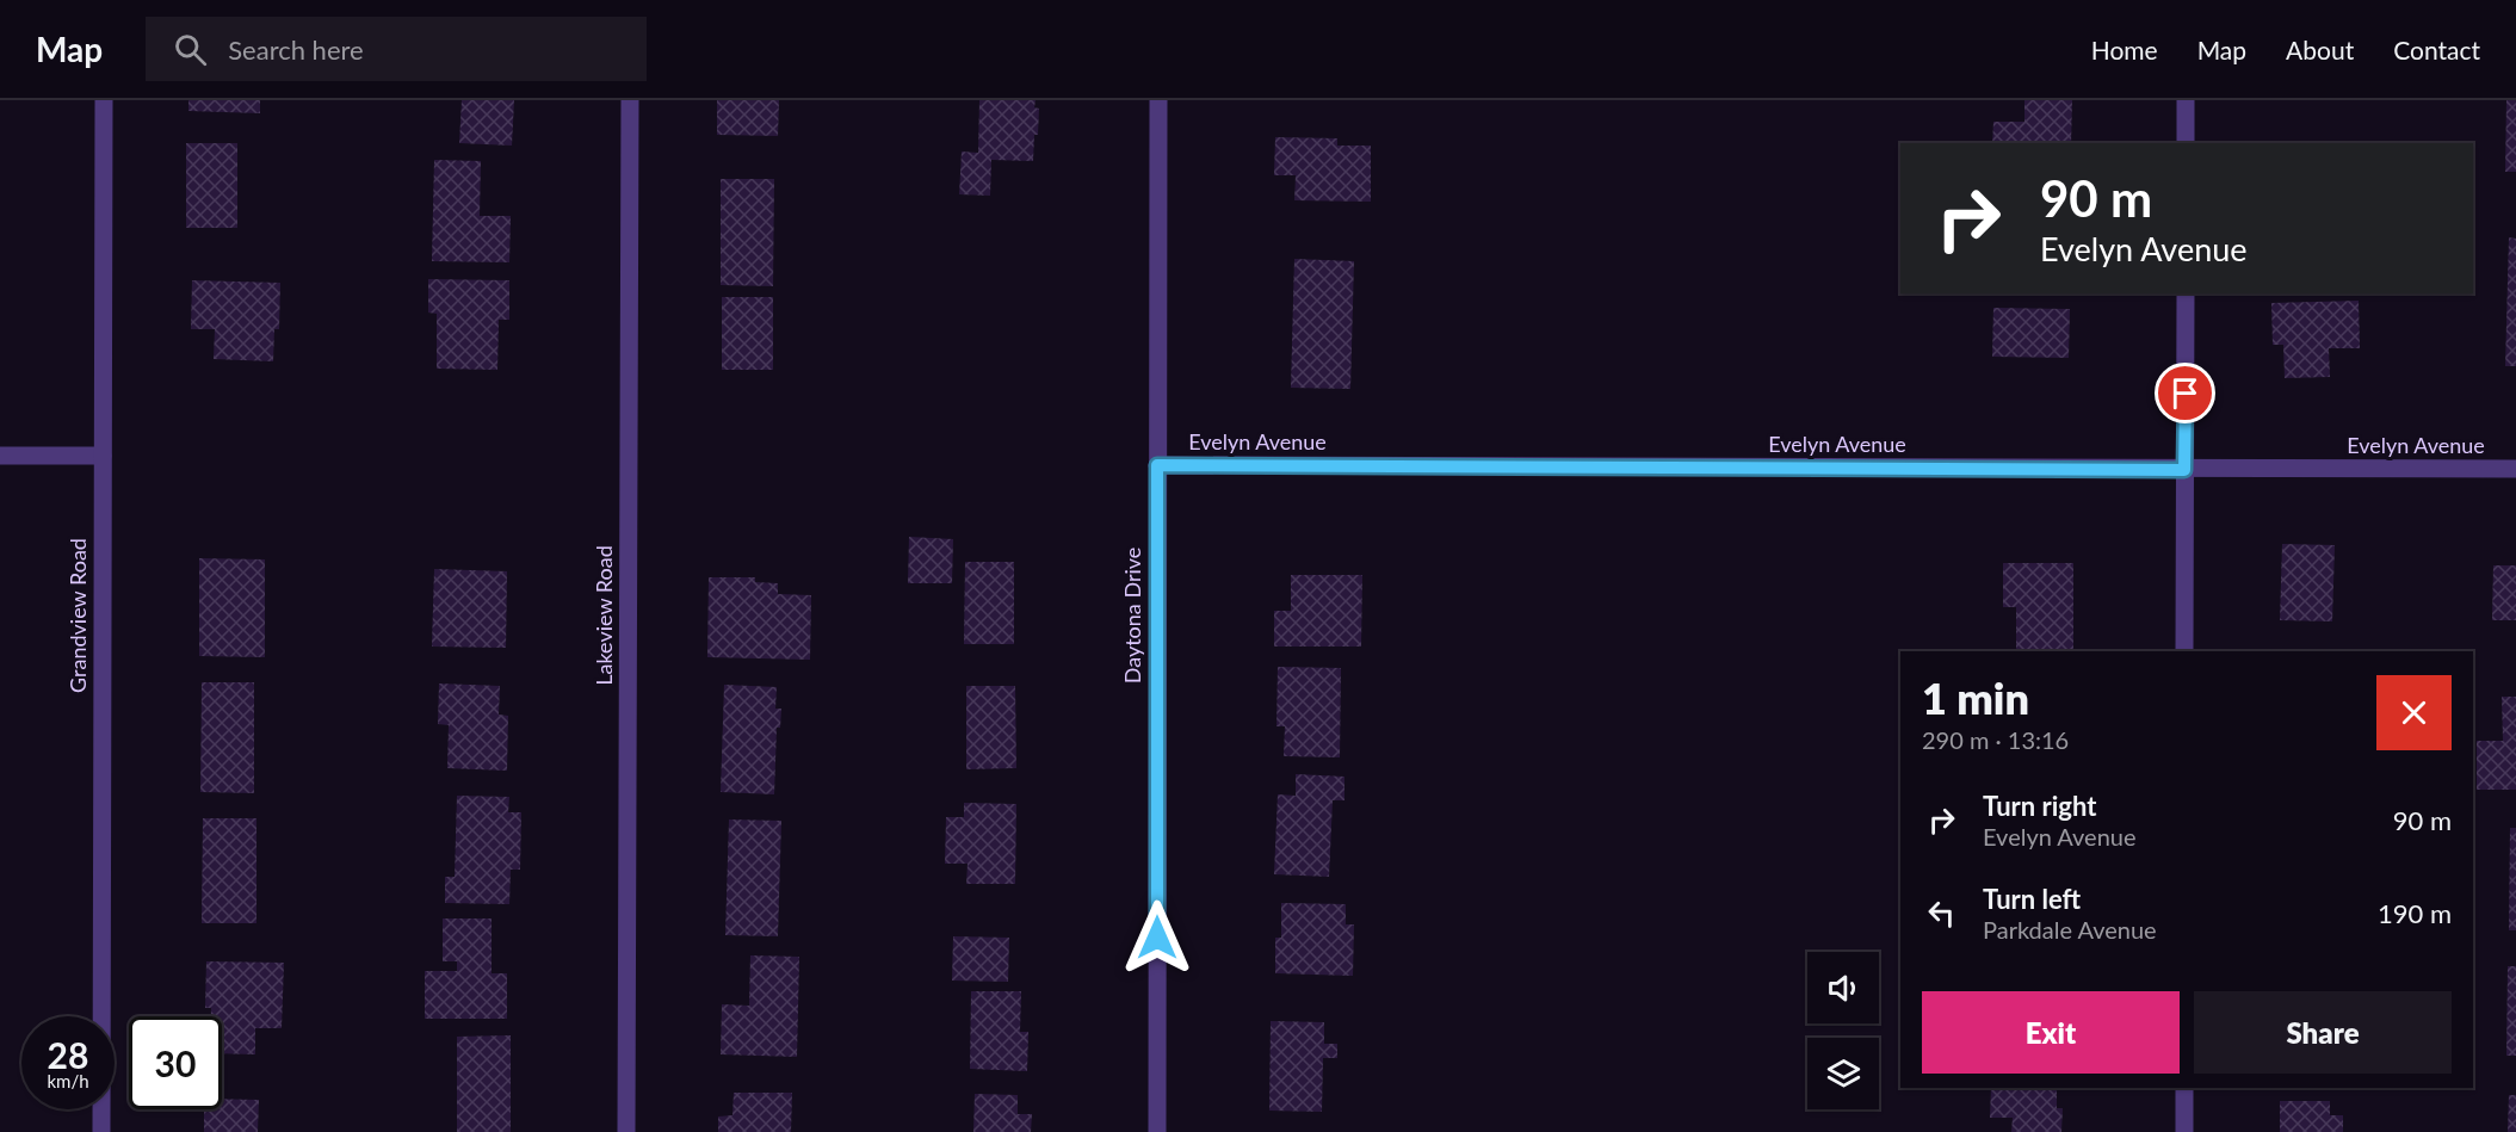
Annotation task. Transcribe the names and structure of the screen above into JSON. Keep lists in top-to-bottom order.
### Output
{
  "streets": {
    "street": [
      "Evelyn Avenue",
      "Grandview Road",
      "Lakeview Road",
      "Daytona Drive"
    ]
  },
  "crossings": [
    ["Evelyn Avenue", "Daytona Drive"]
  ],
  "page": {
    "header": "Map",
    "search": "Search here",
    "nav": [
      "Home",
      "Map",
      "About",
      "Contact"
    ],
    "turn": ["90 m", "Evelyn Avenue"],
    "heading": ["1 min", "290 m · 13:16"],
    "list": [
      {
        "name": "Turn right",
        "note": "Evelyn Avenue",
        "value": "90 m"
      },
      {
        "name": "Turn left",
        "note": "Parkdale Avenue",
        "value": "190 m"
      }
    ],
    "buttons": ["Exit", "Share"],
    "speed": "28 km/h",
    "limit": "30"
  }
}
